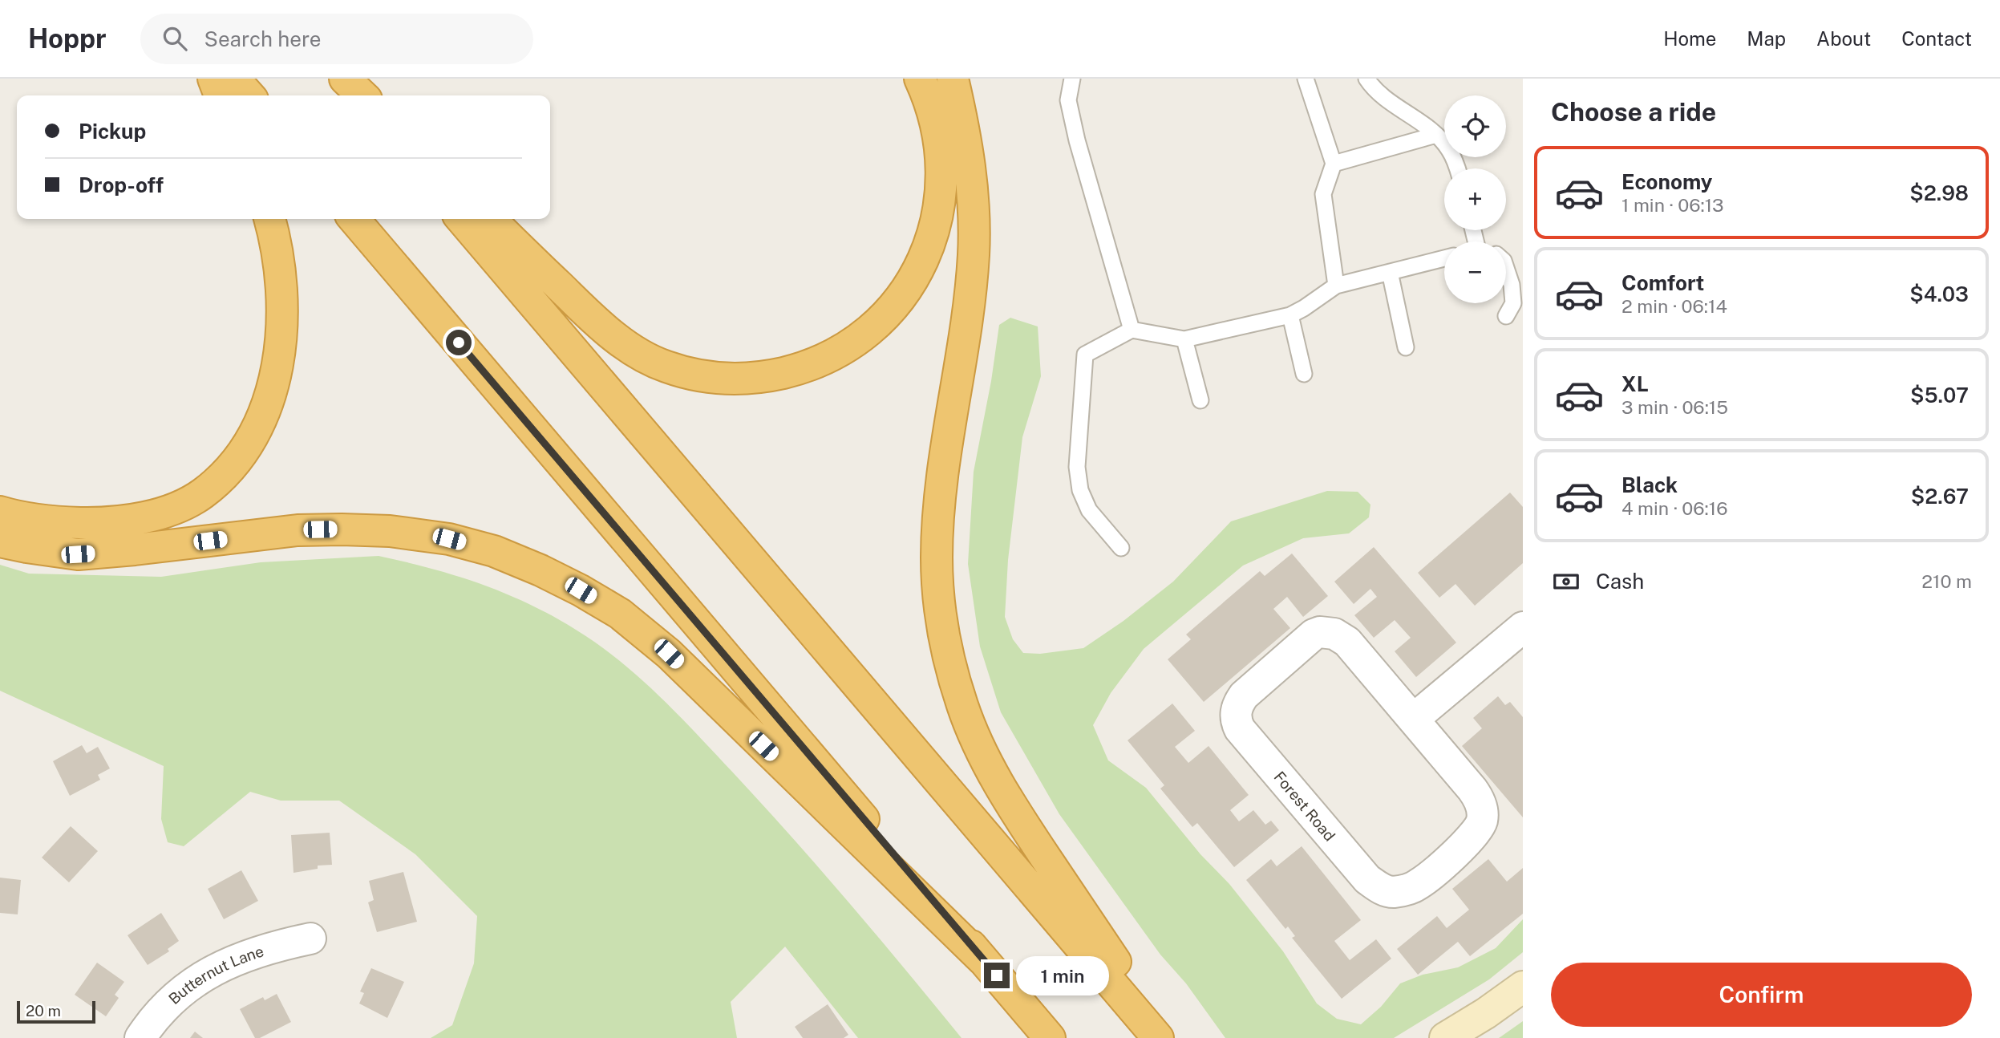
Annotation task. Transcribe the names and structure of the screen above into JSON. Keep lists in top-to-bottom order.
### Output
{
  "streets": {
    "street": ["Forest Road", "Butternut Lane"]
  },
  "scale_bar": "20 m",
  "page": {
    "header": "Hoppr",
    "search": "Search here",
    "nav": [
      "Home",
      "Map",
      "About",
      "Contact"
    ],
    "heading": "Choose a ride",
    "map_buttons": ["+", "−"],
    "banner": ["Pickup", "Drop-off"],
    "list": [
      {
        "name": "Economy",
        "note": "1 min · 06:13",
        "value": "$2.98"
      },
      {
        "name": "Comfort",
        "note": "2 min · 06:14",
        "value": "$4.03"
      },
      {
        "name": "XL",
        "note": "3 min · 06:15",
        "value": "$5.07"
      },
      {
        "name": "Black",
        "note": "4 min · 06:16",
        "value": "$2.67"
      }
    ],
    "pay": ["Cash", "210 m"],
    "buttons": "Confirm",
    "bubble": "1 min",
    "scale": "20 m"
  }
}
